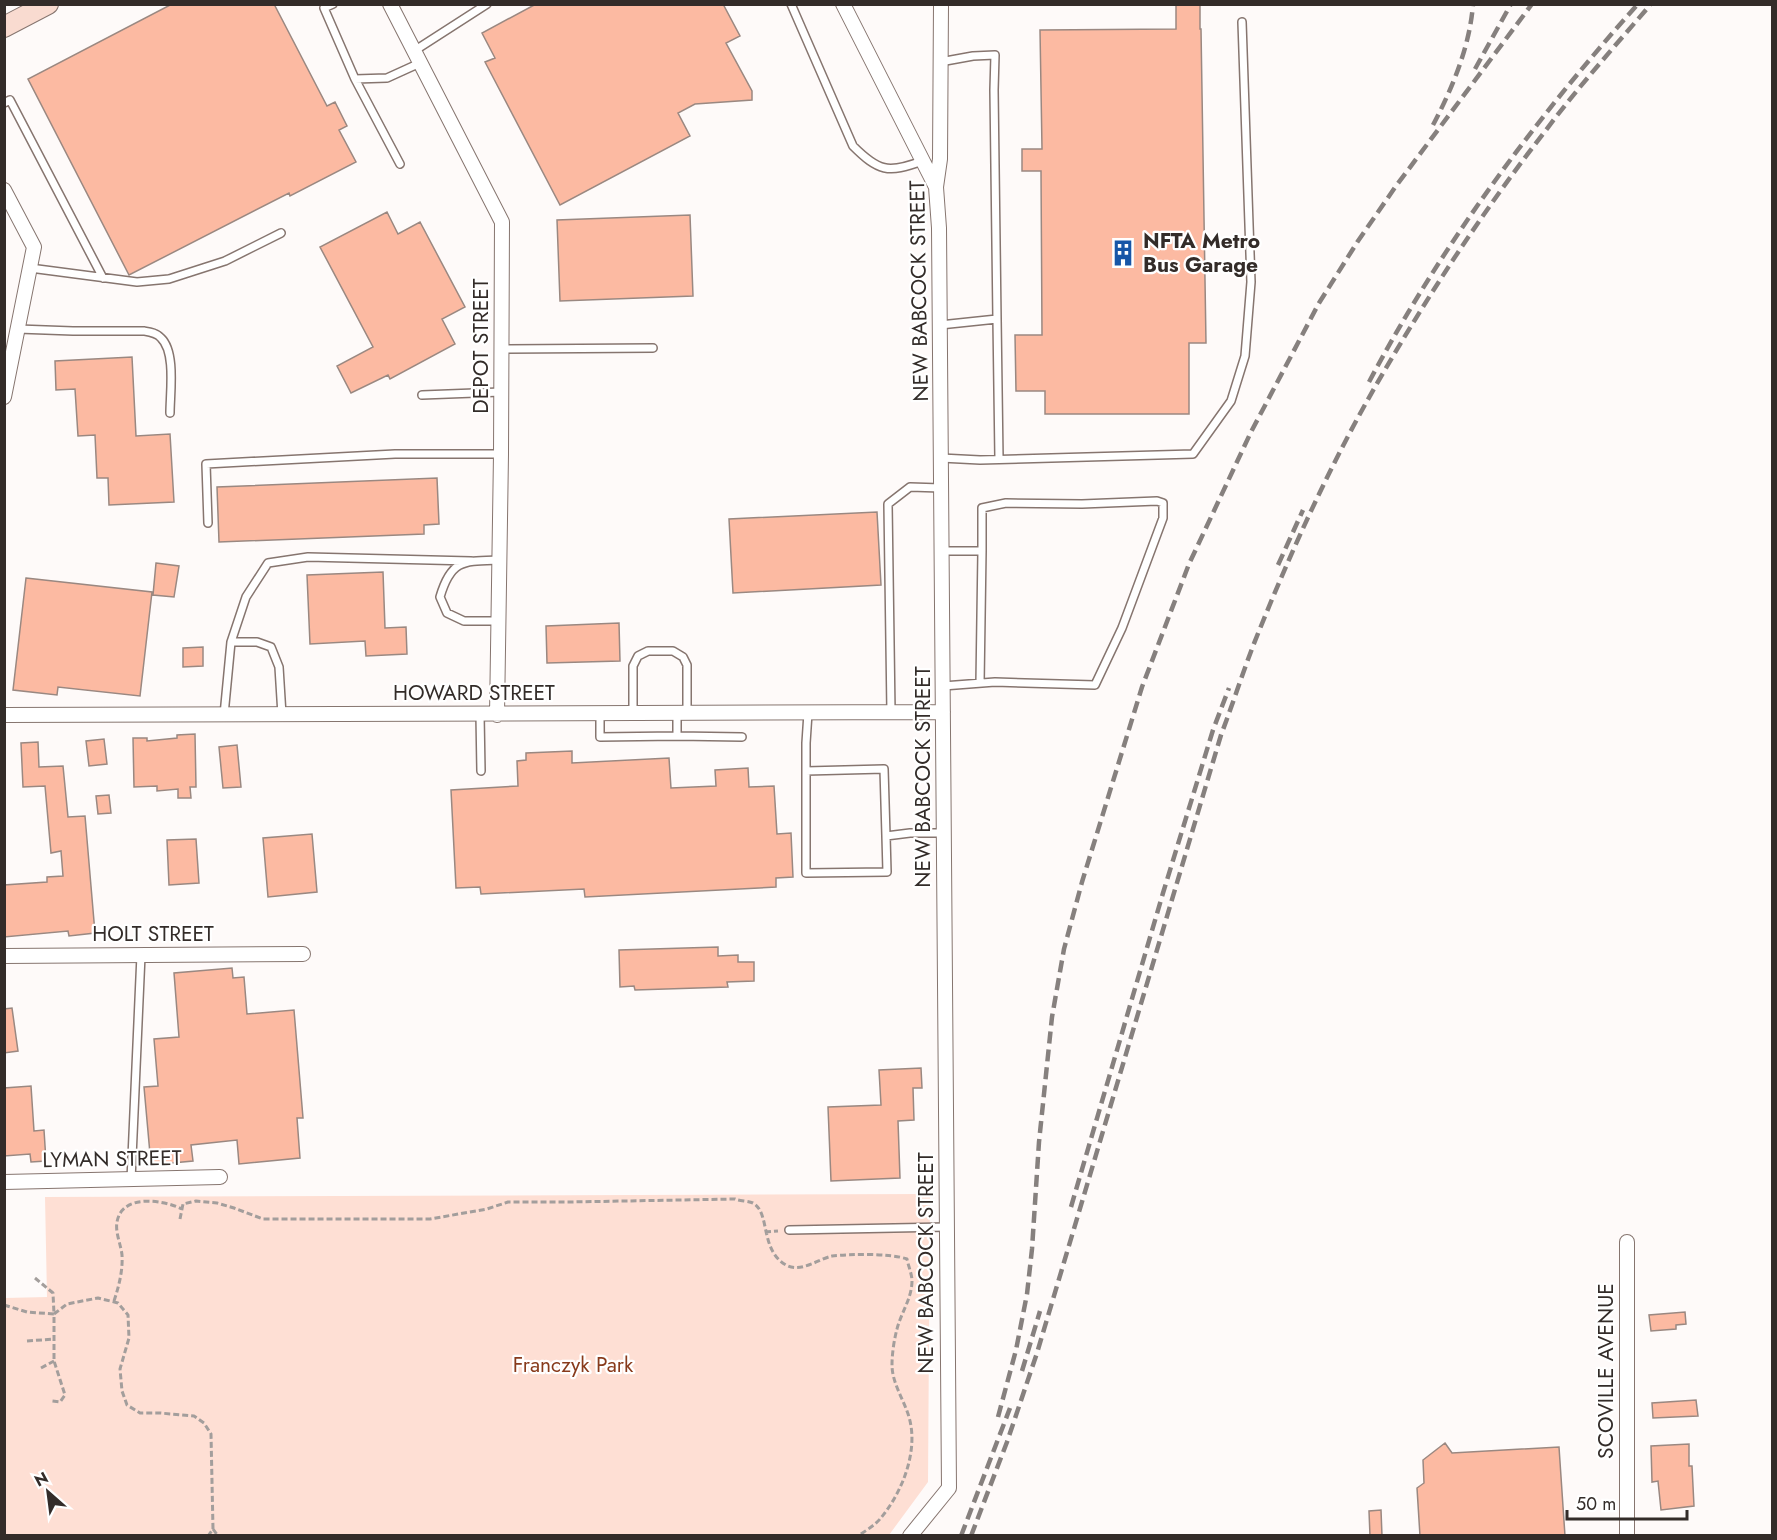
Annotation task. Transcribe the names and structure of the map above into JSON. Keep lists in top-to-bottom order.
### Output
{
  "streets": {
    "street": [
      "NEW BABCOCK STREET",
      "DEPOT STREET",
      "HOWARD STREET",
      "HOLT STREET",
      "LYMAN STREET",
      "SCOVILLE AVENUE"
    ]
  },
  "crossings": [
    ["NEW BABCOCK STREET", "HOWARD STREET"],
    ["DEPOT STREET", "HOWARD STREET"]
  ],
  "parks": ["Franczyk Park"],
  "places": {
    "building": ["NFTA Metro Bus Garage"]
  },
  "scale_bar": "50 m",
  "north": "top left"
}
